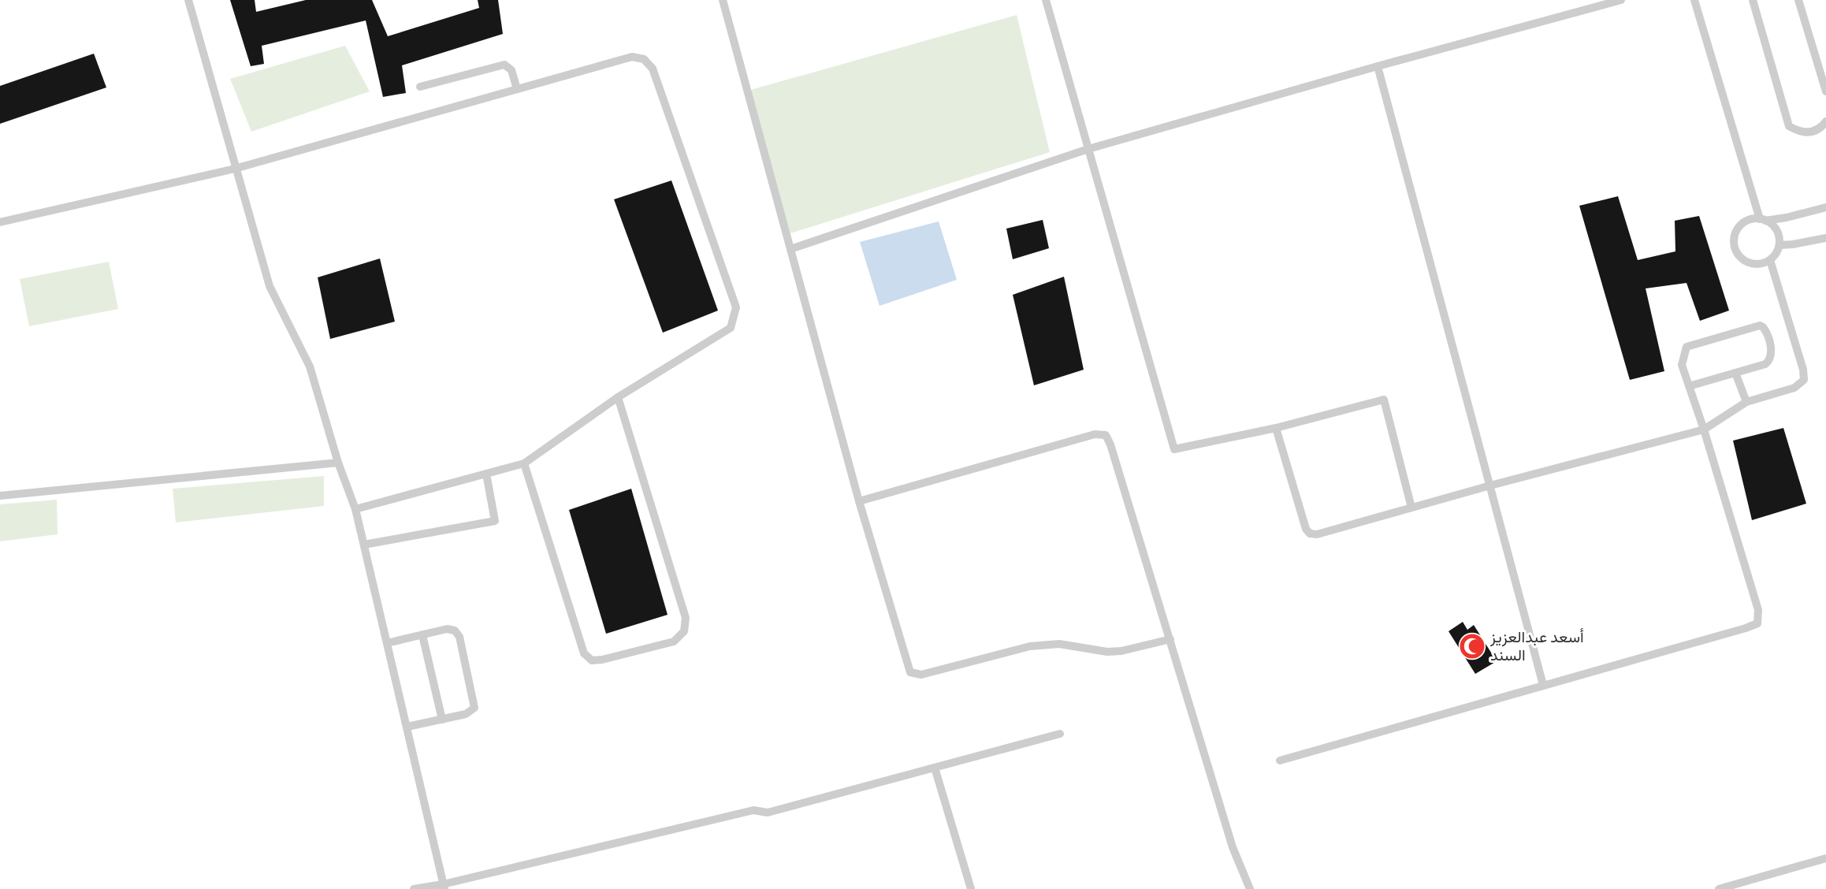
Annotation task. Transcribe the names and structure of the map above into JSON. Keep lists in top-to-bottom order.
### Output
{
  "places": {
    "mosque": ["أسعد عبدالعزيز السند"]
  }
}
